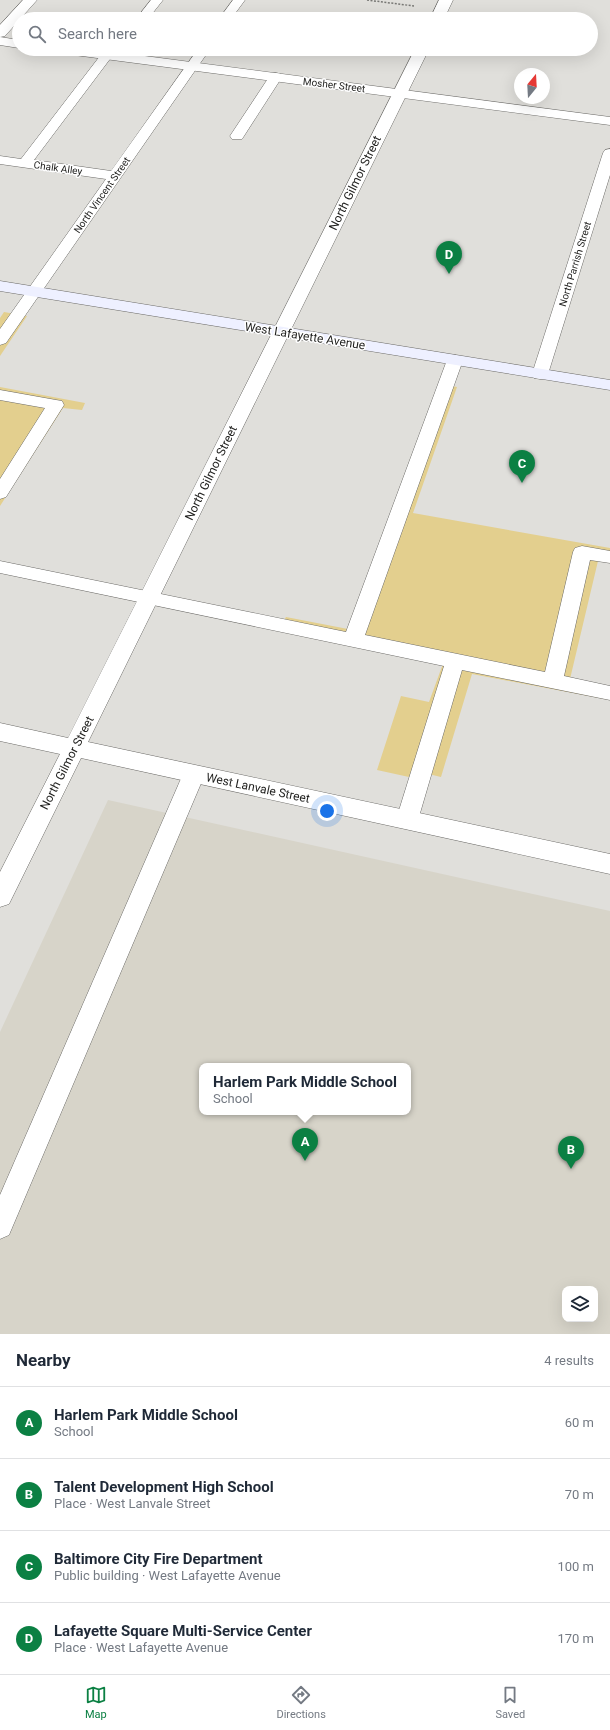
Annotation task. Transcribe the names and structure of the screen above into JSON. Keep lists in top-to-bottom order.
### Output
{
  "streets": {
    "main road": ["West Lafayette Avenue"],
    "street": ["Mosher Street", "North Gilmor Street", "West Lanvale Street"],
    "lane": ["Chalk Alley", "North Vincent Street", "North Parrish Street"]
  },
  "crossings": [
    ["Mosher Street", "North Gilmor Street"],
    ["Mosher Street", "North Vincent Street"],
    ["Chalk Alley", "North Vincent Street"],
    ["North Gilmor Street", "West Lafayette Avenue"],
    ["North Gilmor Street", "West Lanvale Street"],
    ["North Vincent Street", "West Lafayette Avenue"],
    ["North Parrish Street", "West Lafayette Avenue"]
  ],
  "north": "top",
  "page": {
    "search": "Search here",
    "pins": [
      "D",
      "C",
      "A",
      "B"
    ],
    "popup": ["Harlem Park Middle School", "School"],
    "heading": ["Nearby", "4 results"],
    "list": [
      {
        "mark": "A",
        "name": "Harlem Park Middle School",
        "note": "School",
        "value": "60 m"
      },
      {
        "mark": "B",
        "name": "Talent Development High School",
        "note": "Place · West Lanvale Street",
        "value": "70 m"
      },
      {
        "mark": "C",
        "name": "Baltimore City Fire Department",
        "note": "Public building · West Lafayette Avenue",
        "value": "100 m"
      },
      {
        "mark": "D",
        "name": "Lafayette Square Multi-Service Center",
        "note": "Place · West Lafayette Avenue",
        "value": "170 m"
      }
    ],
    "nav": ["Map", "Directions", "Saved"]
  }
}
